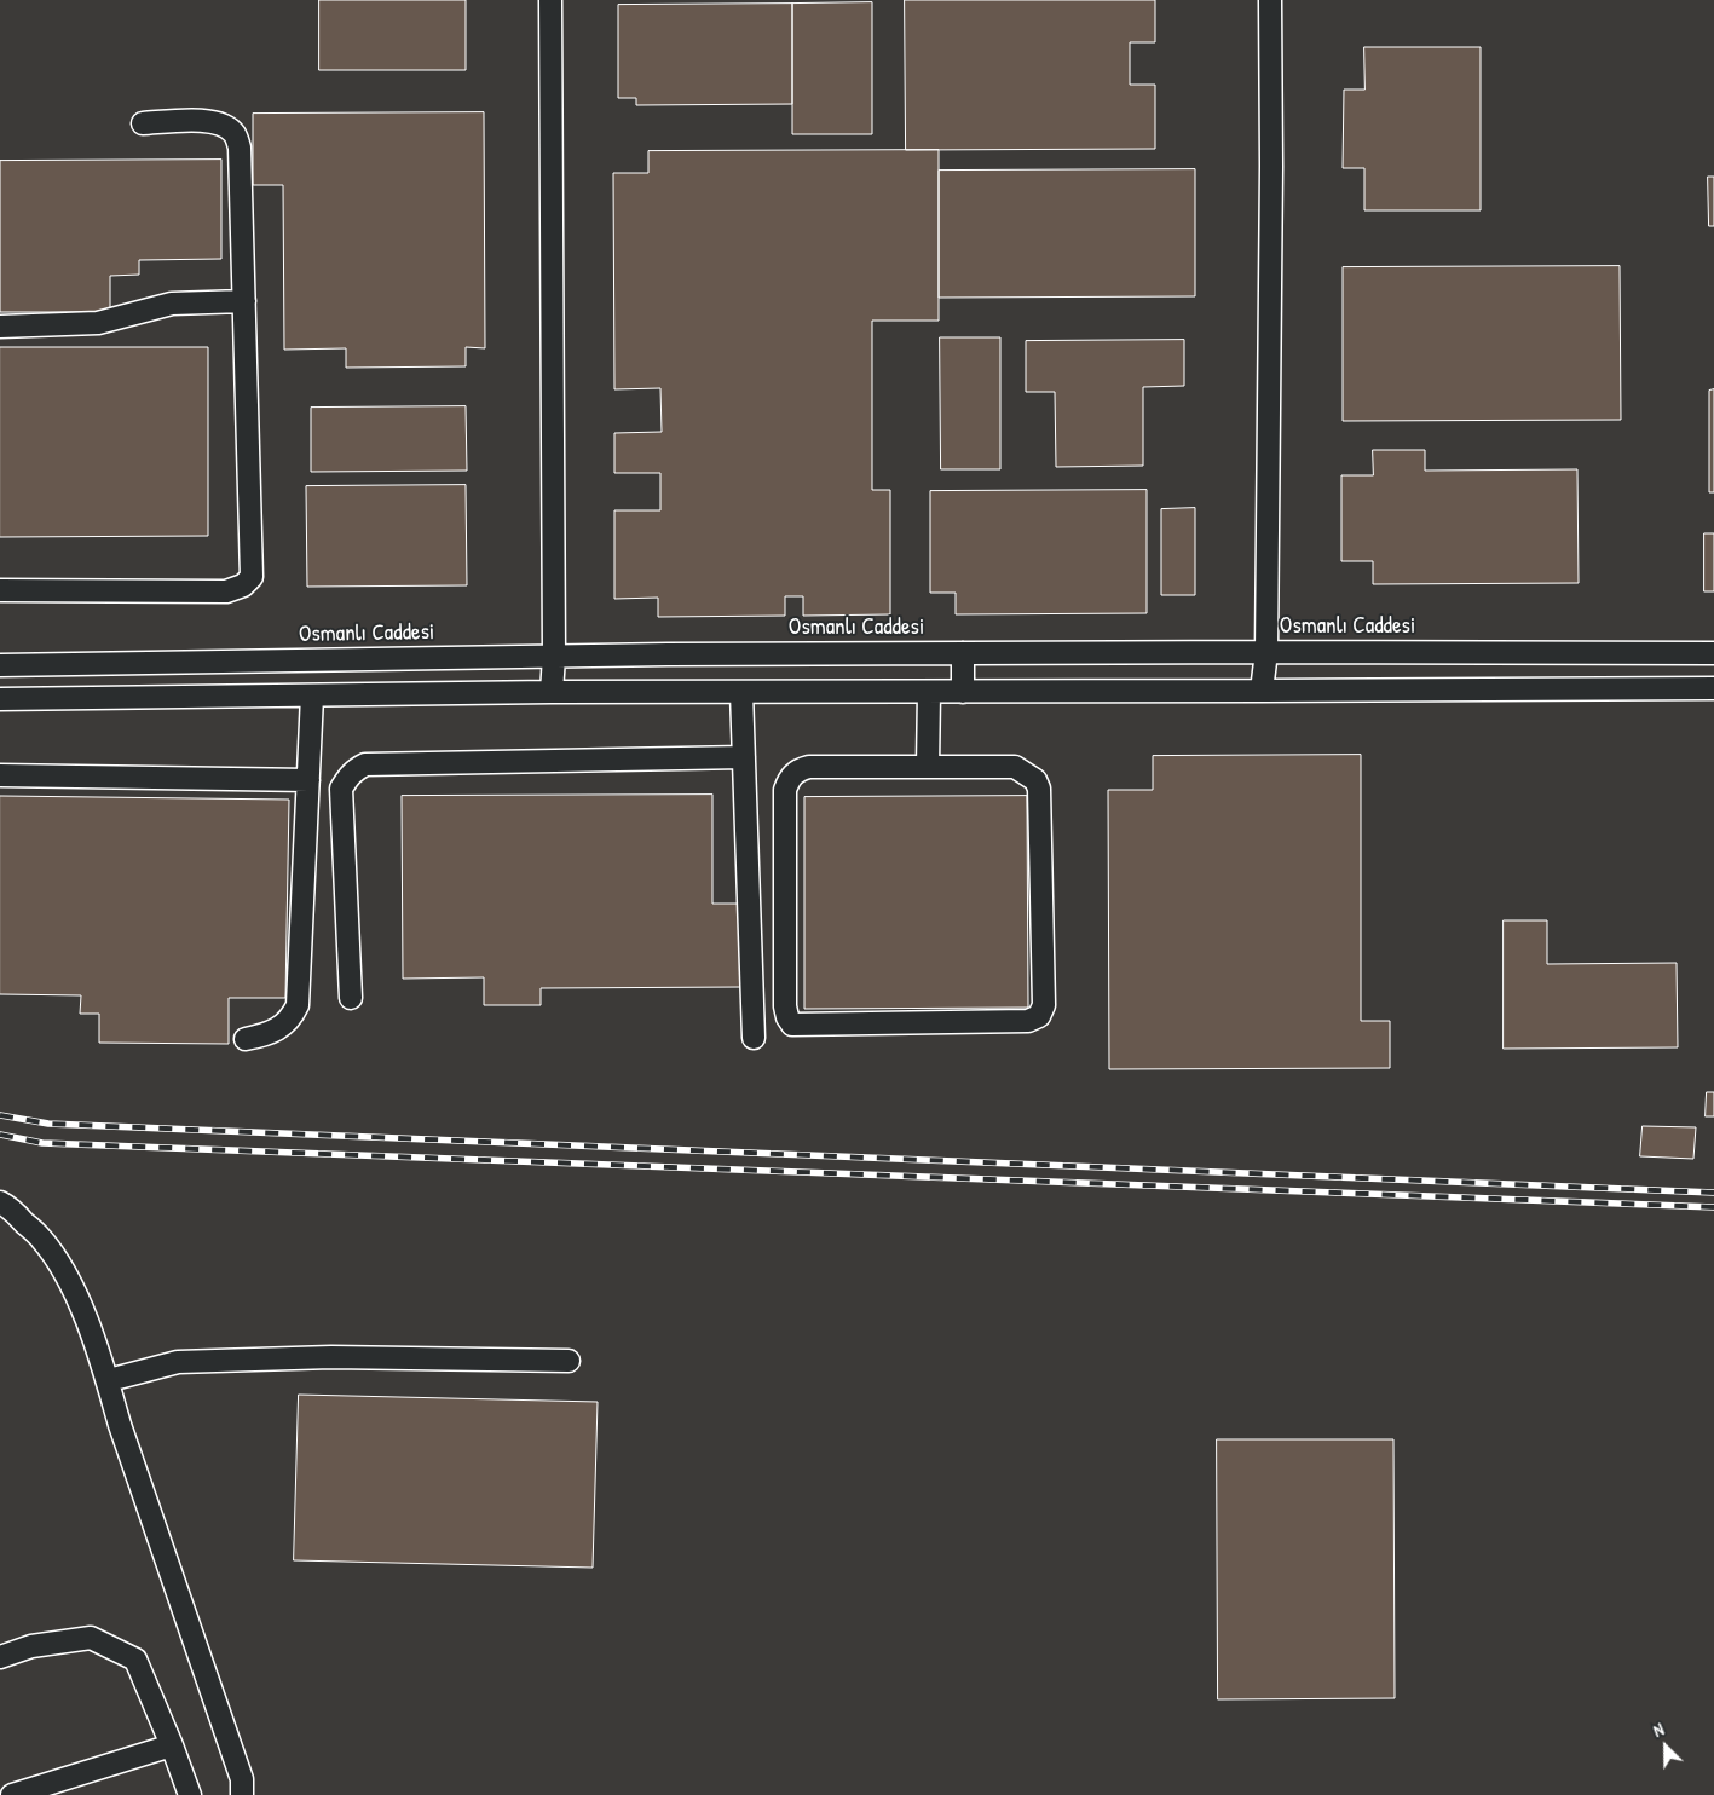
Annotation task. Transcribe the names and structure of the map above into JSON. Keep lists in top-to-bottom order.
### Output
{
  "streets": {
    "street": ["Osmanlı Caddesi"]
  },
  "north": "top left"
}
